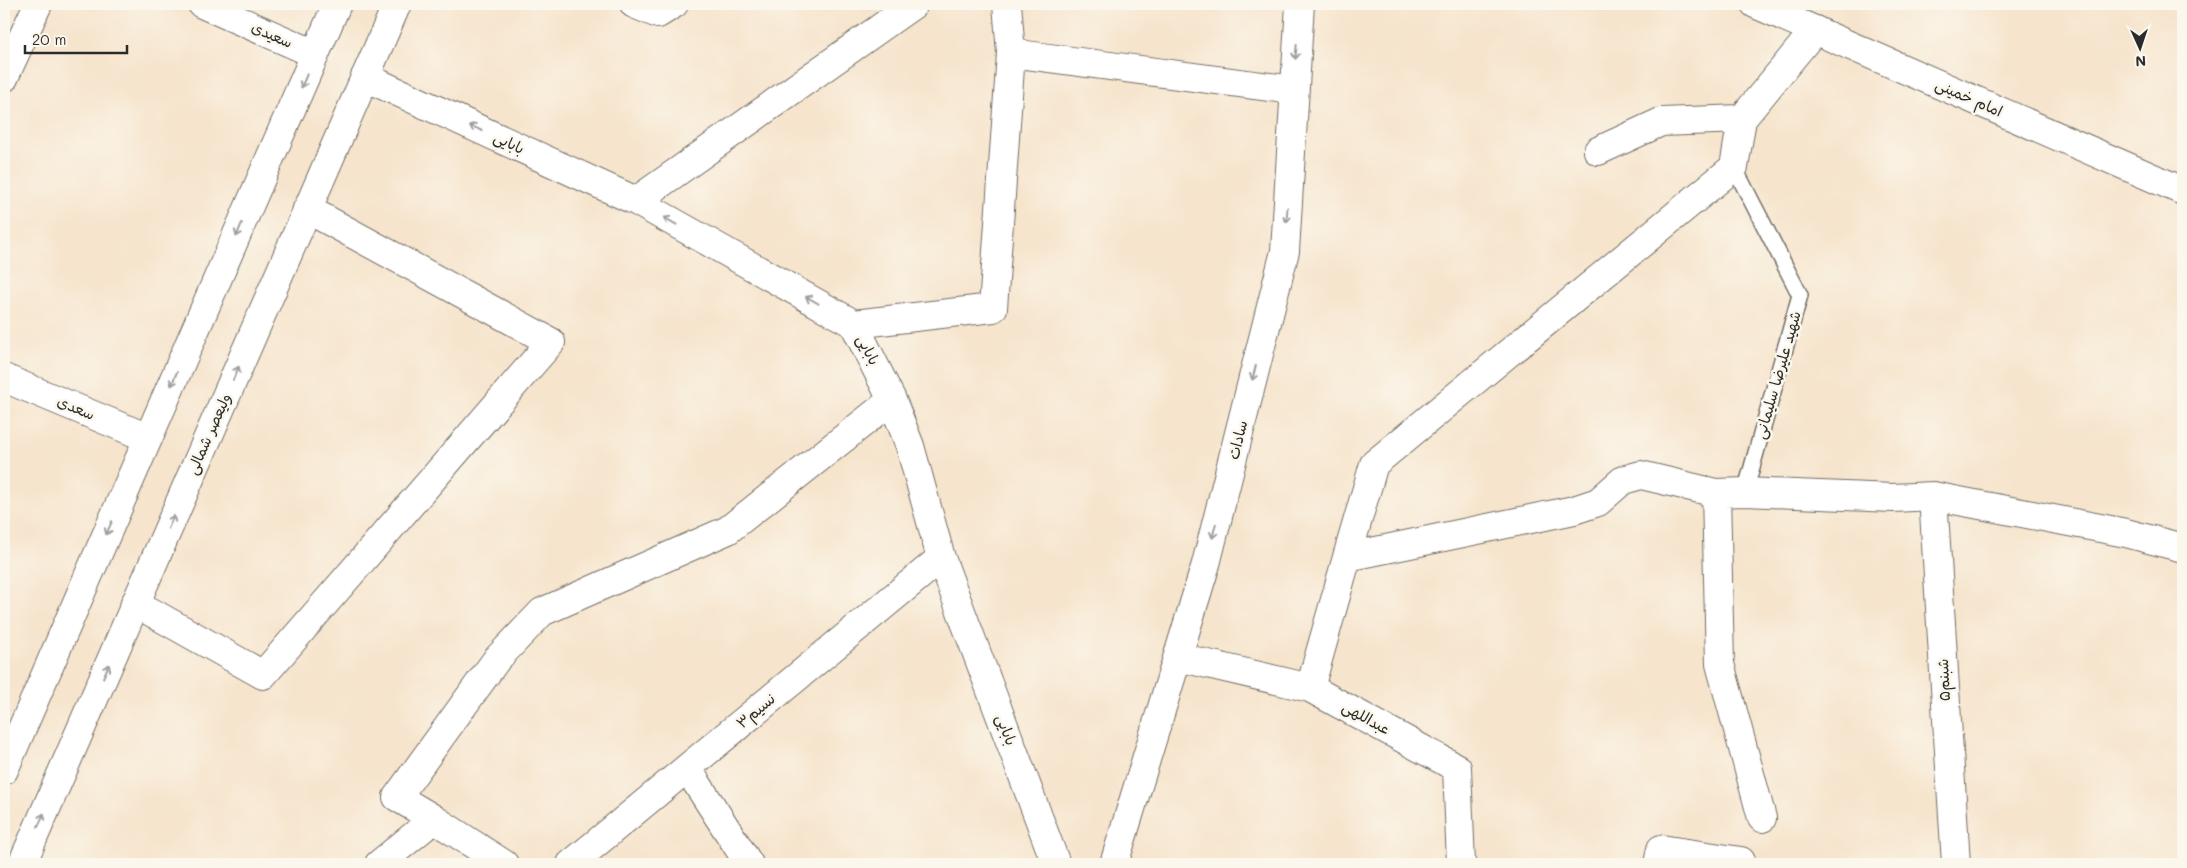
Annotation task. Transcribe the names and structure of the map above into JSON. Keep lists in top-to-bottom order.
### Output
{
  "streets": {
    "street": [
      "سعیدی",
      "امام خمینی",
      "بابایی",
      "سعدی",
      "ولیعصر شمالی",
      "سادات",
      "شبنم۵",
      "نسیم۳",
      "عبداللهی"
    ],
    "lane": ["شهید علیرضا سلیمانی"]
  },
  "crossings": [
    ["بابایی", "ولیعصر شمالی"],
    ["بابایی", "نسیم۳"],
    ["سادات", "عبداللهی"]
  ],
  "one_way": ["بابایی", "سادات"],
  "scale_bar": "20 m",
  "north": "bottom"
}
